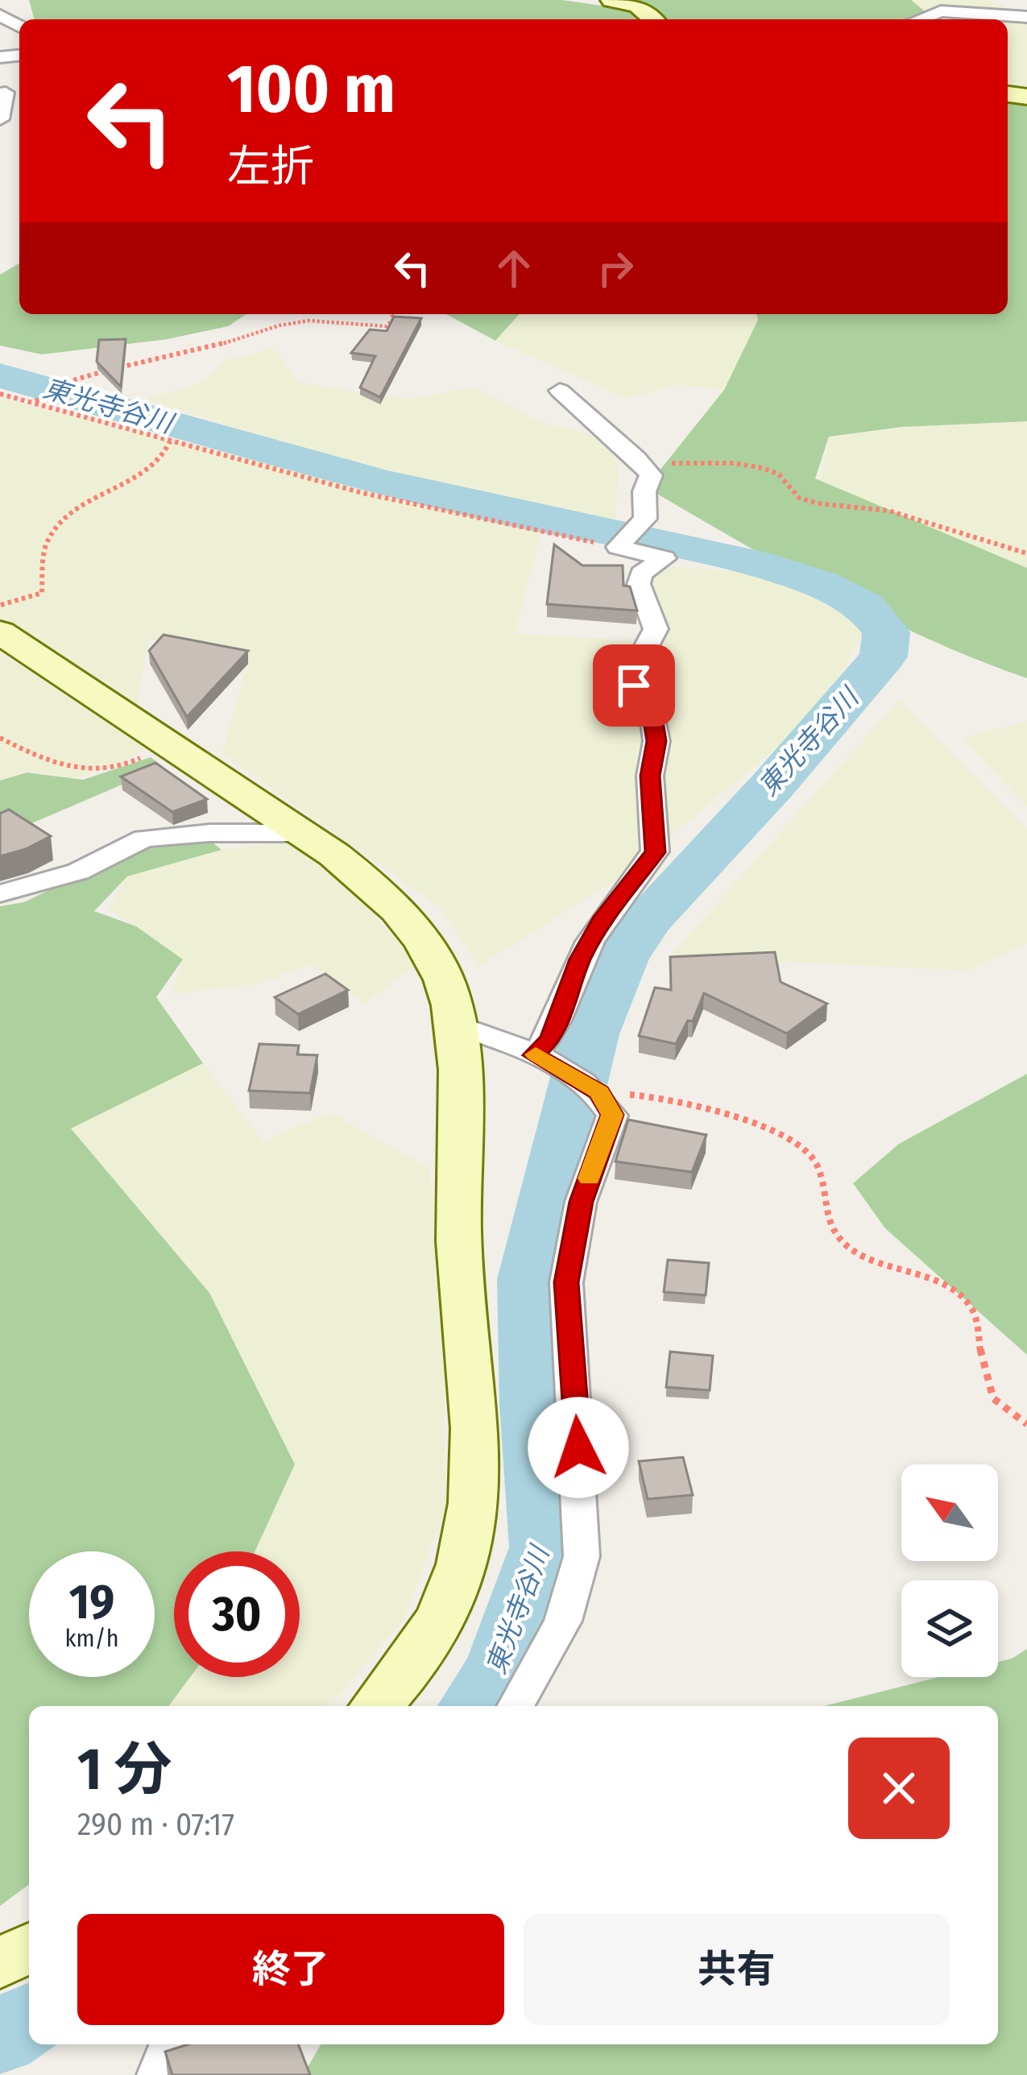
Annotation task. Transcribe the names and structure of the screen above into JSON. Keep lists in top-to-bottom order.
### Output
{
  "water": ["東光寺谷川"],
  "north": "top left",
  "page": {
    "turn": ["100 m", "左折"],
    "speed": "19 km/h",
    "limit": "30",
    "heading": ["1 分", "290 m · 07:17"],
    "buttons": ["終了", "共有"]
  }
}
